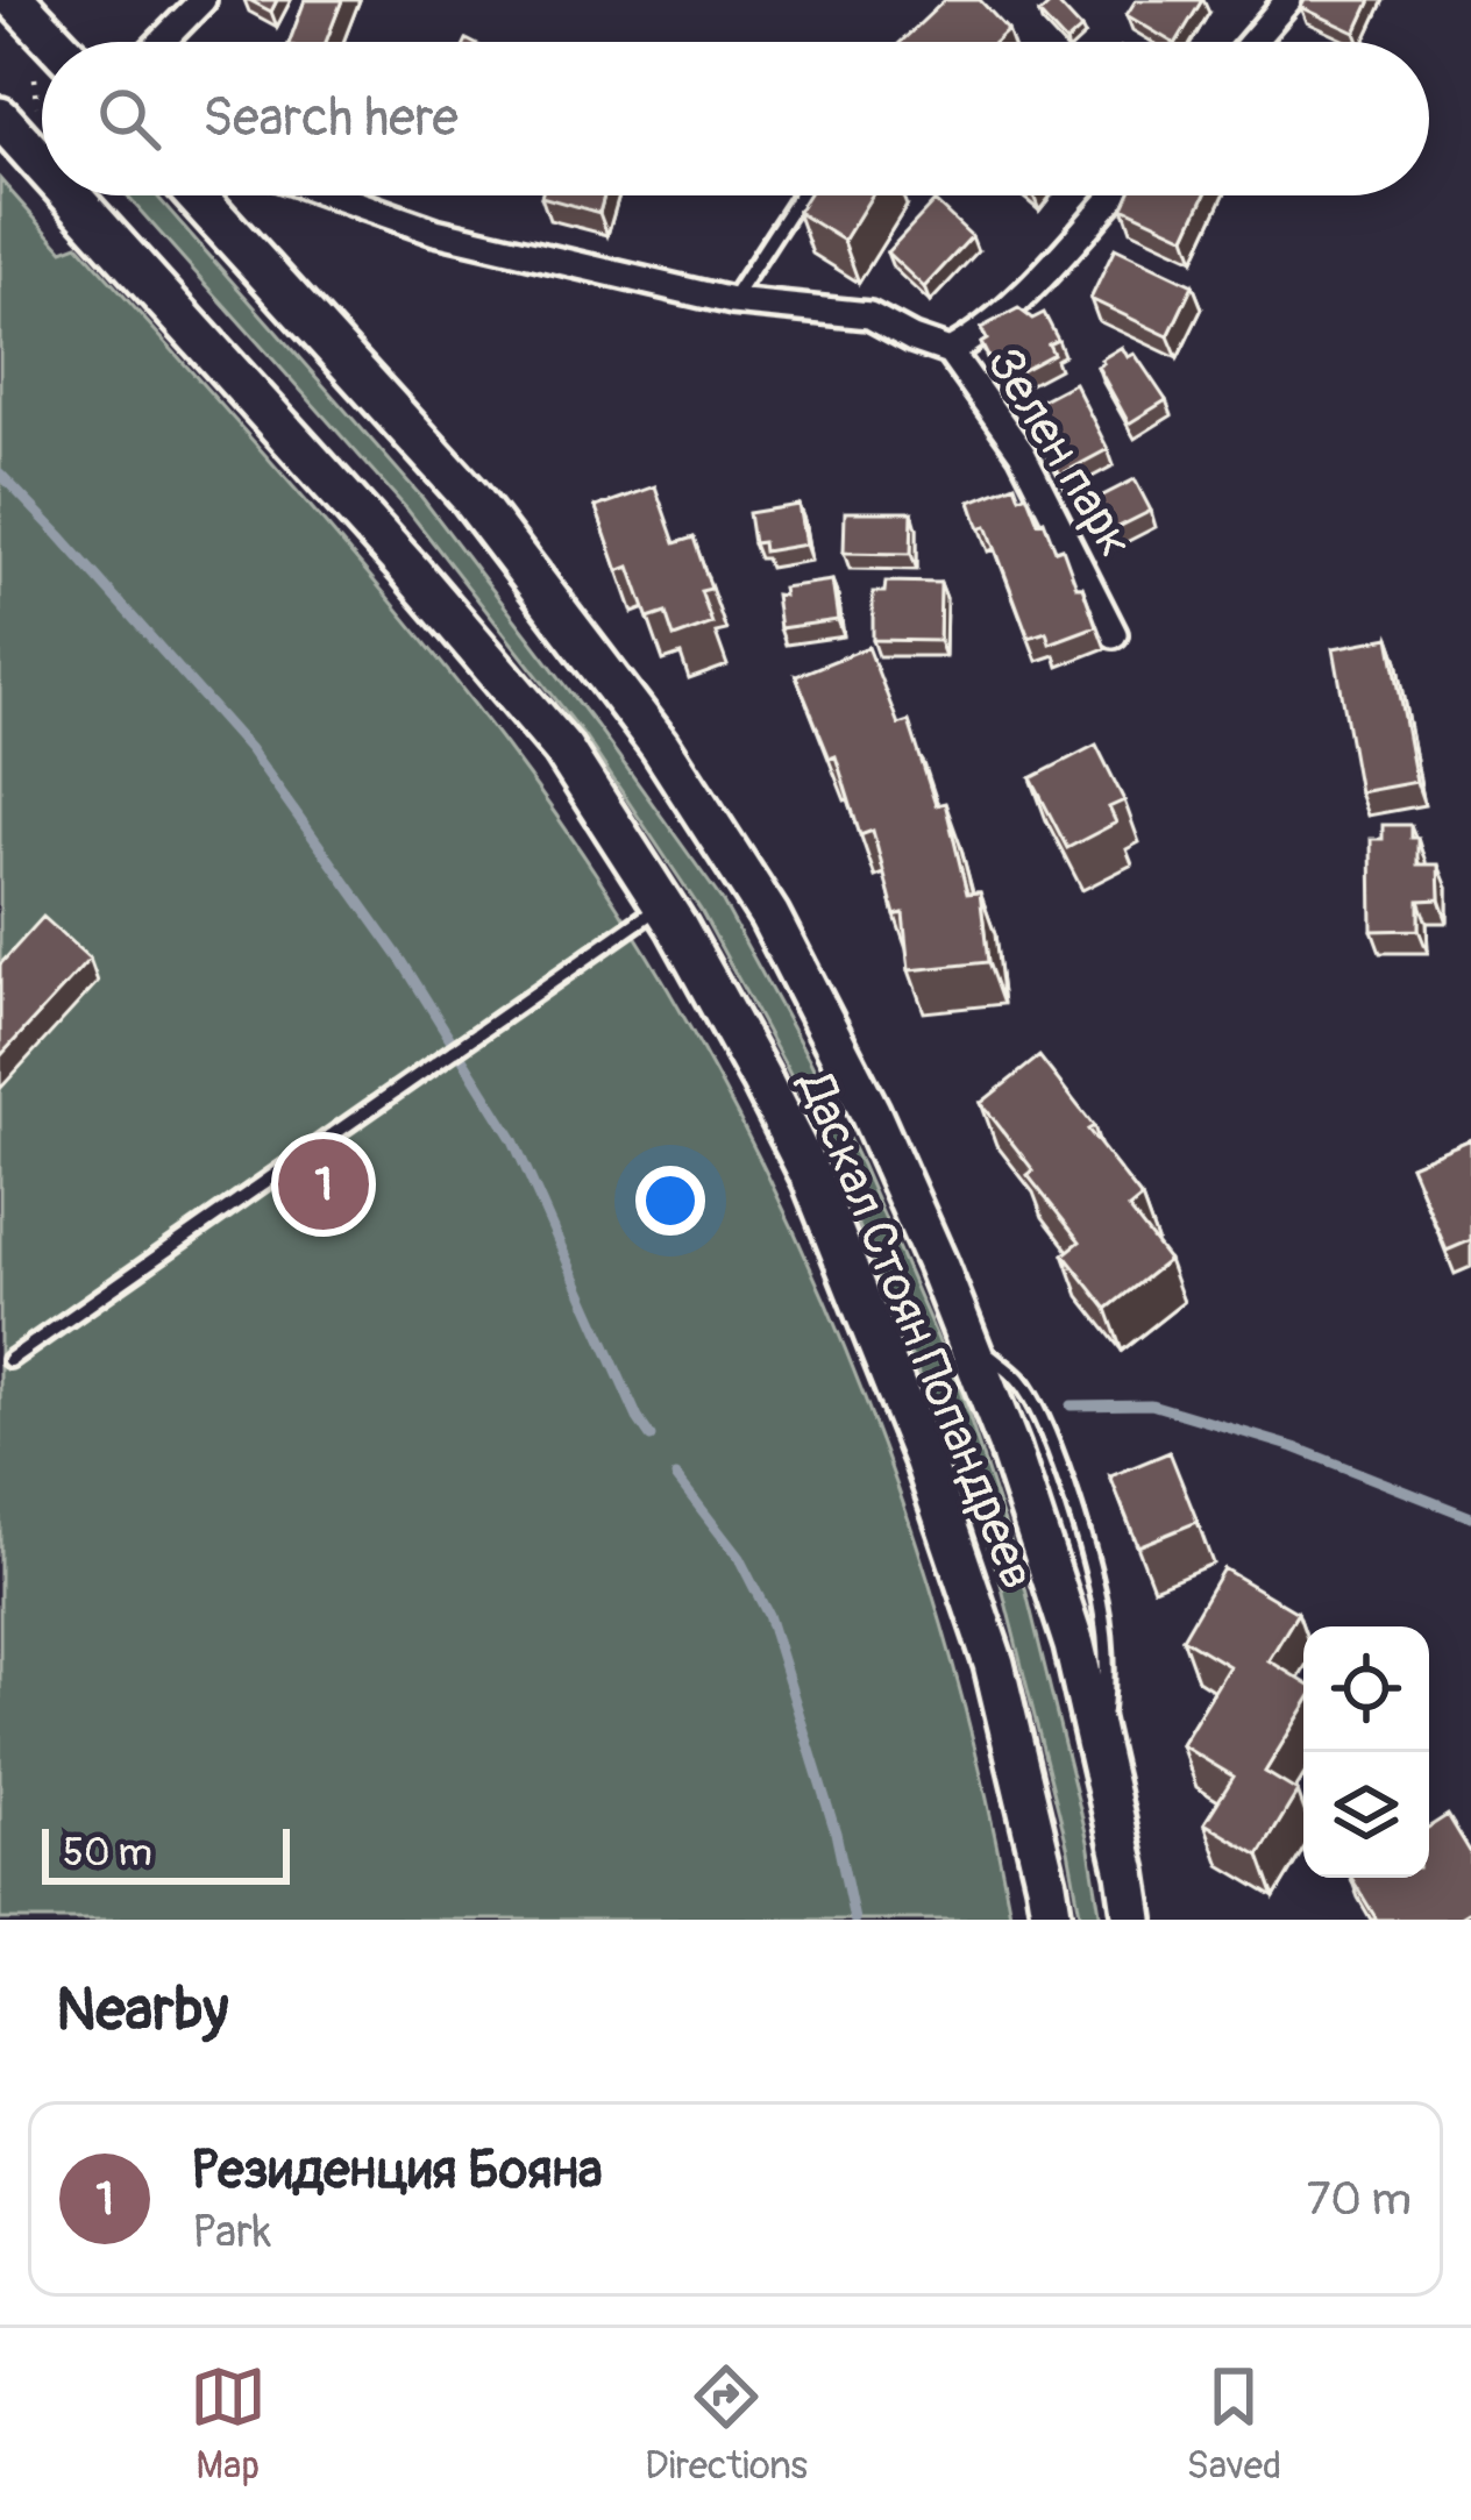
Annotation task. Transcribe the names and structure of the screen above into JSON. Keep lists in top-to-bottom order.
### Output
{
  "streets": {
    "main road": ["Даскал Стоян Попандреев"],
    "street": ["Зелен парк"]
  },
  "scale_bar": "50 m",
  "page": {
    "search": "Search here",
    "pins": "1",
    "scale": "50 m",
    "heading": "Nearby",
    "list": [
      {
        "mark": "1",
        "name": "Резиденция Бояна",
        "note": "Park",
        "value": "70 m"
      }
    ],
    "nav": ["Map", "Directions", "Saved"]
  }
}
